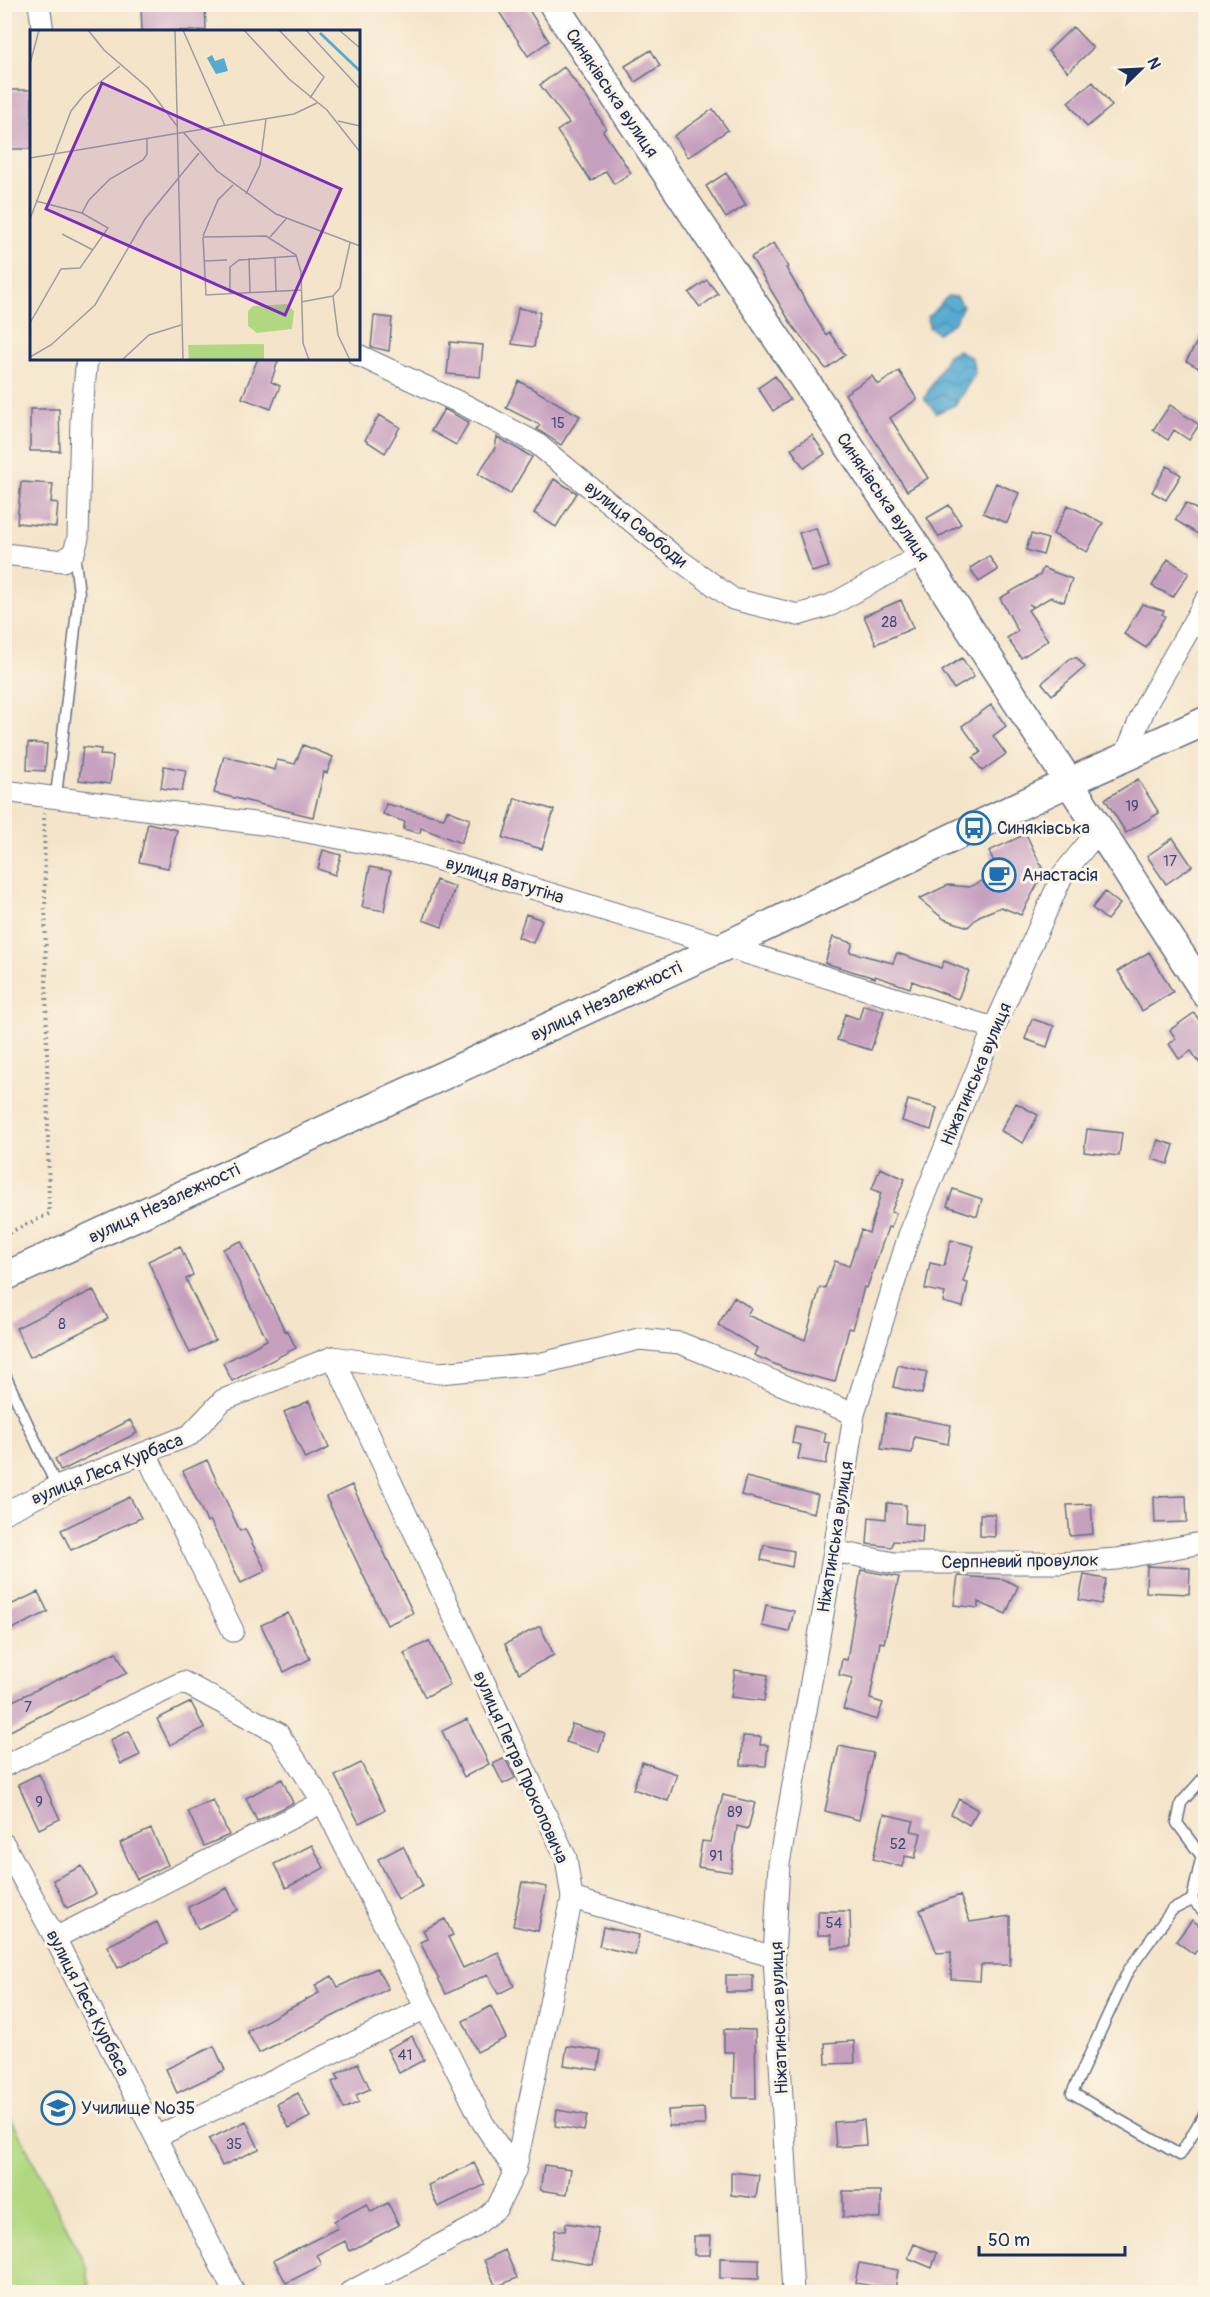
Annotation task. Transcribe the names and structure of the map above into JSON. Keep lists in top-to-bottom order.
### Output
{
  "streets": {
    "street": [
      "Синяківська вулиця",
      "вулиця Свободи",
      "вулиця Ватутіна",
      "вулиця Незалежності",
      "Ніжатинська вулиця",
      "вулиця Леся Курбаса",
      "Серпневий провулок",
      "вулиця Петра Прокоповича"
    ]
  },
  "crossings": [
    ["Синяківська вулиця", "вулиця Свободи"],
    ["Синяківська вулиця", "вулиця Незалежності"],
    ["Синяківська вулиця", "Ніжатинська вулиця"],
    ["вулиця Ватутіна", "вулиця Незалежності"],
    ["вулиця Ватутіна", "Ніжатинська вулиця"],
    ["Ніжатинська вулиця", "Серпневий провулок"],
    ["вулиця Леся Курбаса", "вулиця Петра Прокоповича"]
  ],
  "places": {
    "bus stop": ["Синяківська"],
    "cafe": ["Анастасія"],
    "school or university": ["Училище №35"]
  },
  "house_numbers": [
    "15",
    "28",
    "19",
    "17",
    "8",
    "7",
    "9",
    "89",
    "52",
    "91",
    "54",
    "41",
    "35"
  ],
  "scale_bar": "50 m",
  "north": "top right"
}
